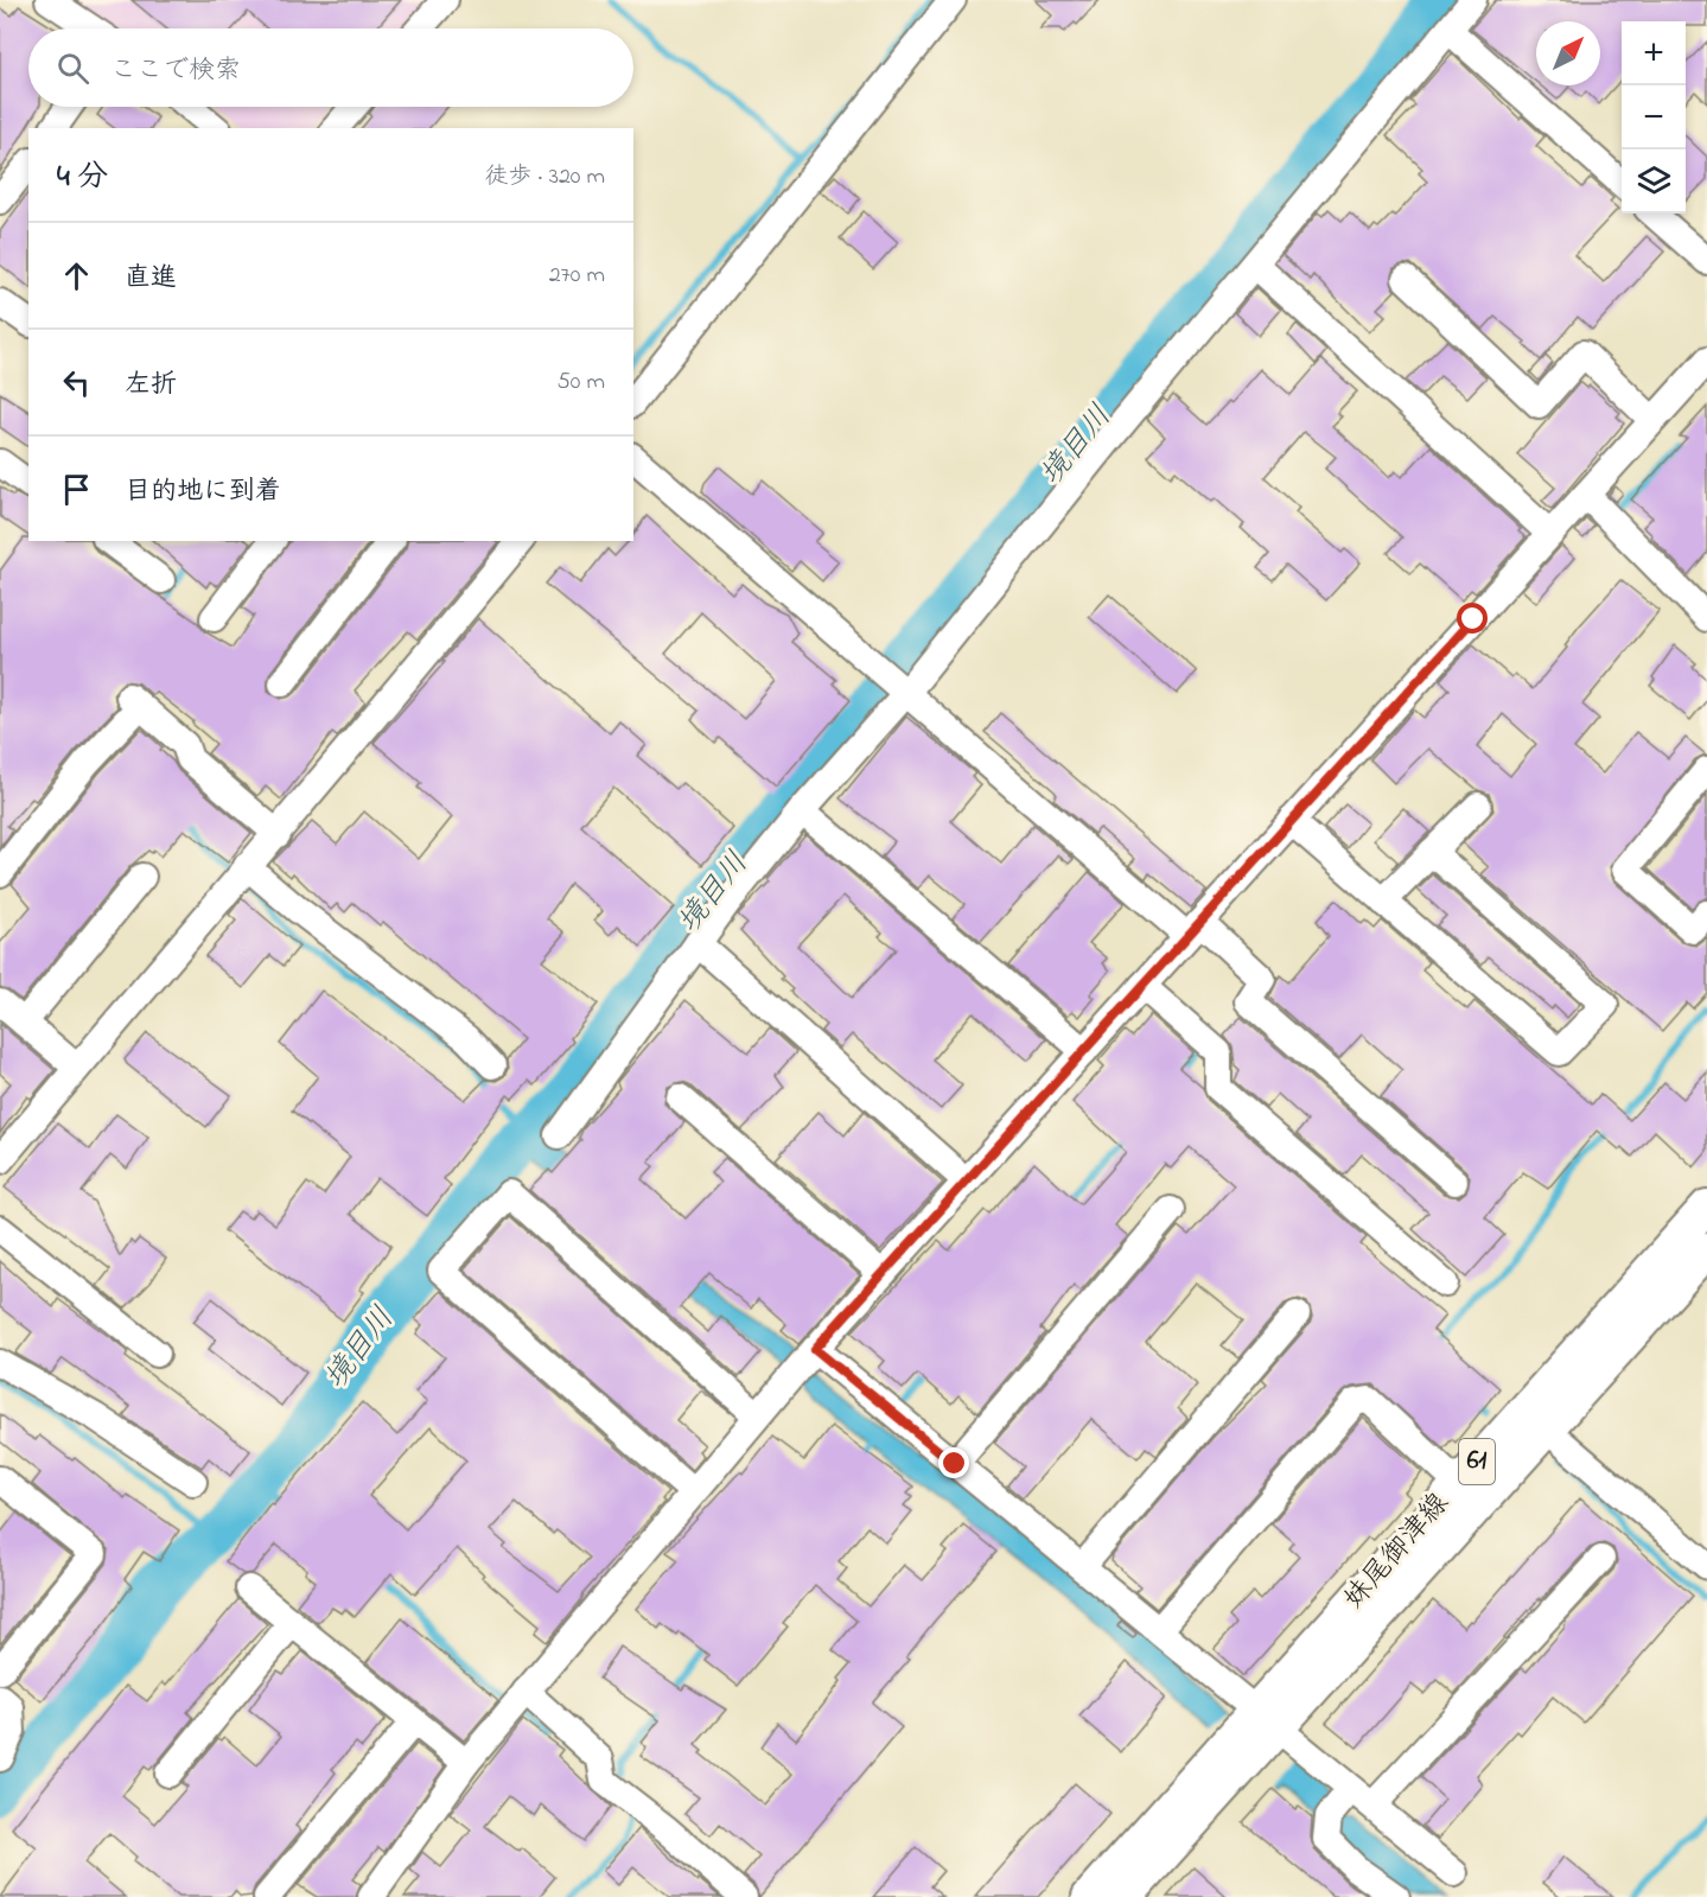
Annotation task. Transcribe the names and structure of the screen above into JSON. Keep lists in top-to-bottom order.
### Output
{
  "streets": {
    "main road": ["61", "妹尾御津線"]
  },
  "water": ["境目川"],
  "north": "top right",
  "page": {
    "map_buttons": ["+", "−"],
    "search": "ここで検索",
    "heading": ["4 分", "徒歩 · 320 m"],
    "list": [
      ["直進", "270 m"],
      ["左折", "50 m"],
      "目的地に到着"
    ]
  }
}
